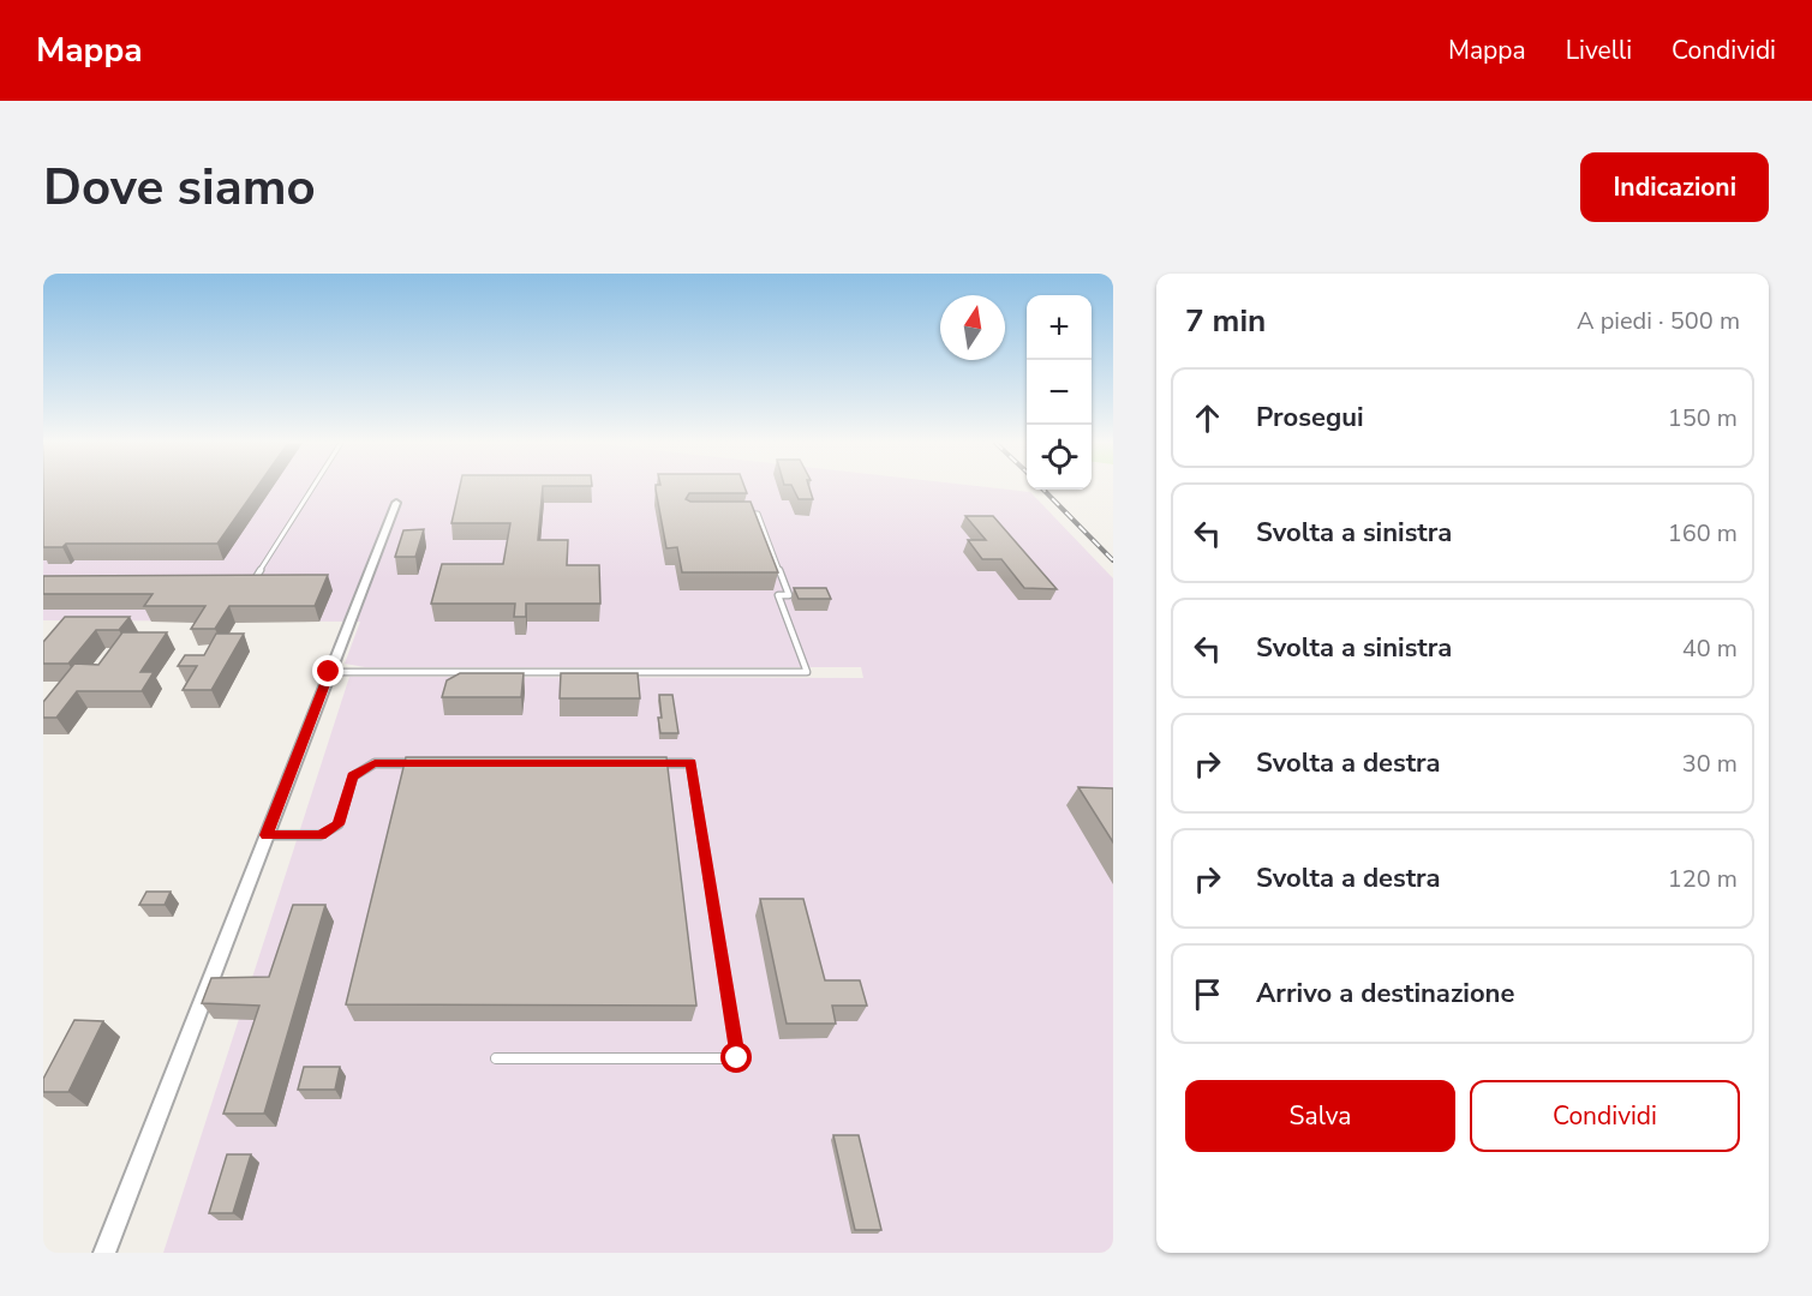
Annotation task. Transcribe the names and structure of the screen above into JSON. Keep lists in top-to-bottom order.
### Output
{
  "north": "top",
  "page": {
    "header": "Mappa",
    "nav": ["Mappa", "Livelli", "Condividi"],
    "buttons": [
      "Indicazioni",
      ["Salva", "Condividi"]
    ],
    "title": "Dove siamo",
    "heading": ["7 min", "A piedi · 500 m"],
    "map_buttons": ["+", "−"],
    "list": [
      ["Prosegui", "150 m"],
      ["Svolta a sinistra", "160 m"],
      ["Svolta a sinistra", "40 m"],
      ["Svolta a destra", "30 m"],
      ["Svolta a destra", "120 m"],
      "Arrivo a destinazione"
    ]
  }
}
